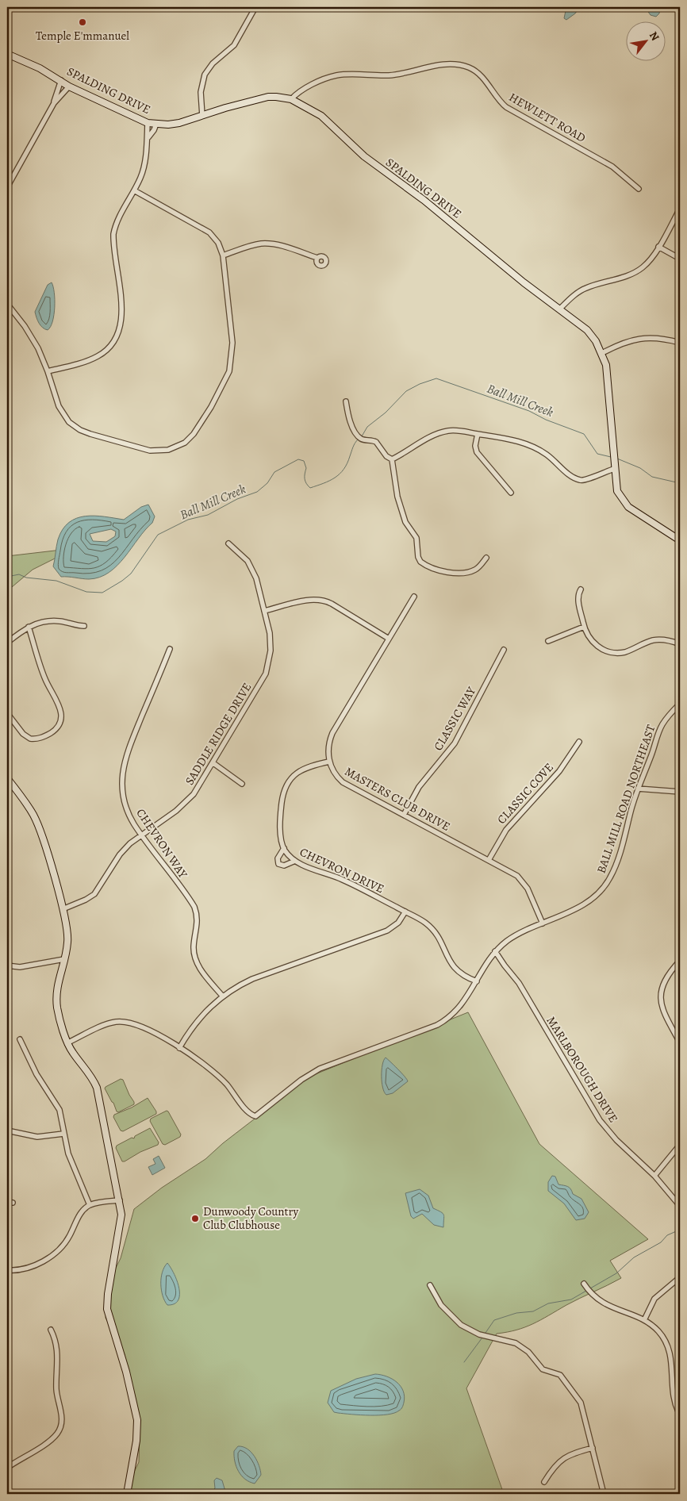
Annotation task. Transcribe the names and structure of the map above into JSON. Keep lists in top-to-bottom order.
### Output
{
  "streets": {
    "street": [
      "SPALDING DRIVE",
      "HEWLETT ROAD",
      "CLASSIC WAY",
      "SADDLE RIDGE DRIVE",
      "CLASSIC COVE",
      "MASTERS CLUB DRIVE",
      "BALL MILL ROAD NORTHEAST",
      "CHEVRON WAY",
      "CHEVRON DRIVE",
      "MARLBOROUGH DRIVE"
    ]
  },
  "crossings": [
    ["SPALDING DRIVE", "HEWLETT ROAD"],
    ["CLASSIC WAY", "MASTERS CLUB DRIVE"],
    ["SADDLE RIDGE DRIVE", "CHEVRON WAY"],
    ["CLASSIC COVE", "MASTERS CLUB DRIVE"],
    ["MASTERS CLUB DRIVE", "BALL MILL ROAD NORTHEAST"],
    ["MASTERS CLUB DRIVE", "CHEVRON DRIVE"],
    ["BALL MILL ROAD NORTHEAST", "CHEVRON DRIVE"],
    ["BALL MILL ROAD NORTHEAST", "MARLBOROUGH DRIVE"]
  ],
  "water": ["Ball Mill Creek"],
  "places": ["Temple E'mmanuel", "Dunwoody Country Club Clubhouse"],
  "north": "top right"
}
